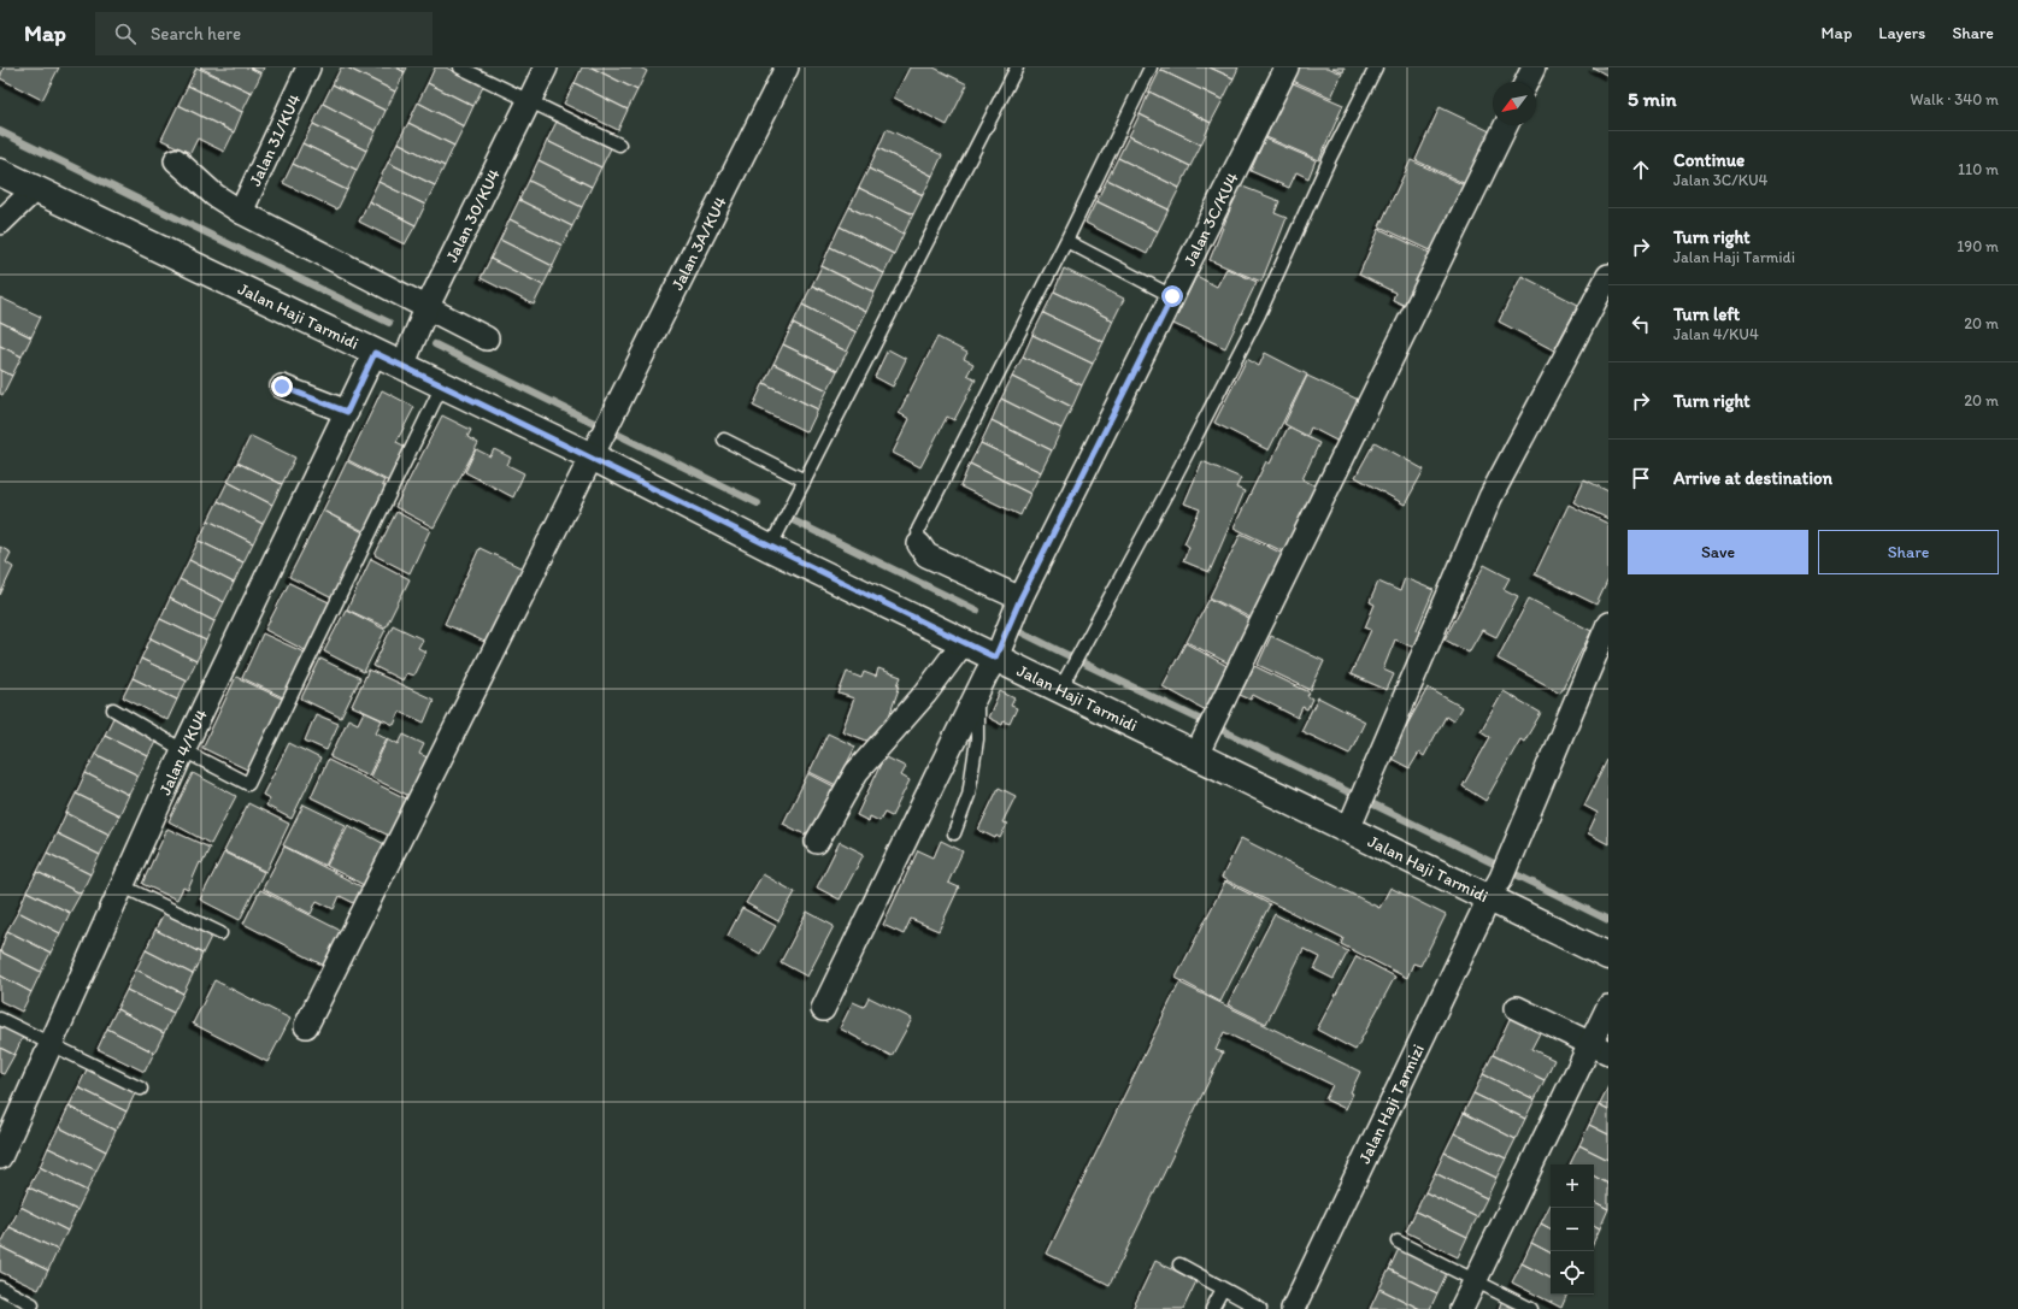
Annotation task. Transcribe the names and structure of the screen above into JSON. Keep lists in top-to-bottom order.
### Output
{
  "streets": {
    "street": [
      "Jalan 31/KU4",
      "Jalan 30/KU4",
      "Jalan 3C/KU4",
      "Jalan 3A/KU4",
      "Jalan Haji Tarmidi",
      "Jalan 4/KU4",
      "Jalan Haji Tarmizi"
    ]
  },
  "crossings": [
    ["Jalan 30/KU4", "Jalan Haji Tarmidi"],
    ["Jalan 3C/KU4", "Jalan Haji Tarmidi"],
    ["Jalan 3A/KU4", "Jalan Haji Tarmidi"],
    ["Jalan Haji Tarmidi", "Jalan 4/KU4"],
    ["Jalan Haji Tarmidi", "Jalan Haji Tarmizi"]
  ],
  "north": "bottom left",
  "page": {
    "header": "Map",
    "search": "Search here",
    "nav": ["Map", "Layers", "Share"],
    "heading": ["5 min", "Walk · 340 m"],
    "list": [
      ["Continue", "Jalan 3C/KU4", "110 m"],
      ["Turn right", "Jalan Haji Tarmidi", "190 m"],
      ["Turn left", "Jalan 4/KU4", "20 m"],
      ["Turn right", "20 m"],
      "Arrive at destination"
    ],
    "buttons": ["Save", "Share"],
    "map_buttons": ["+", "−"]
  }
}
